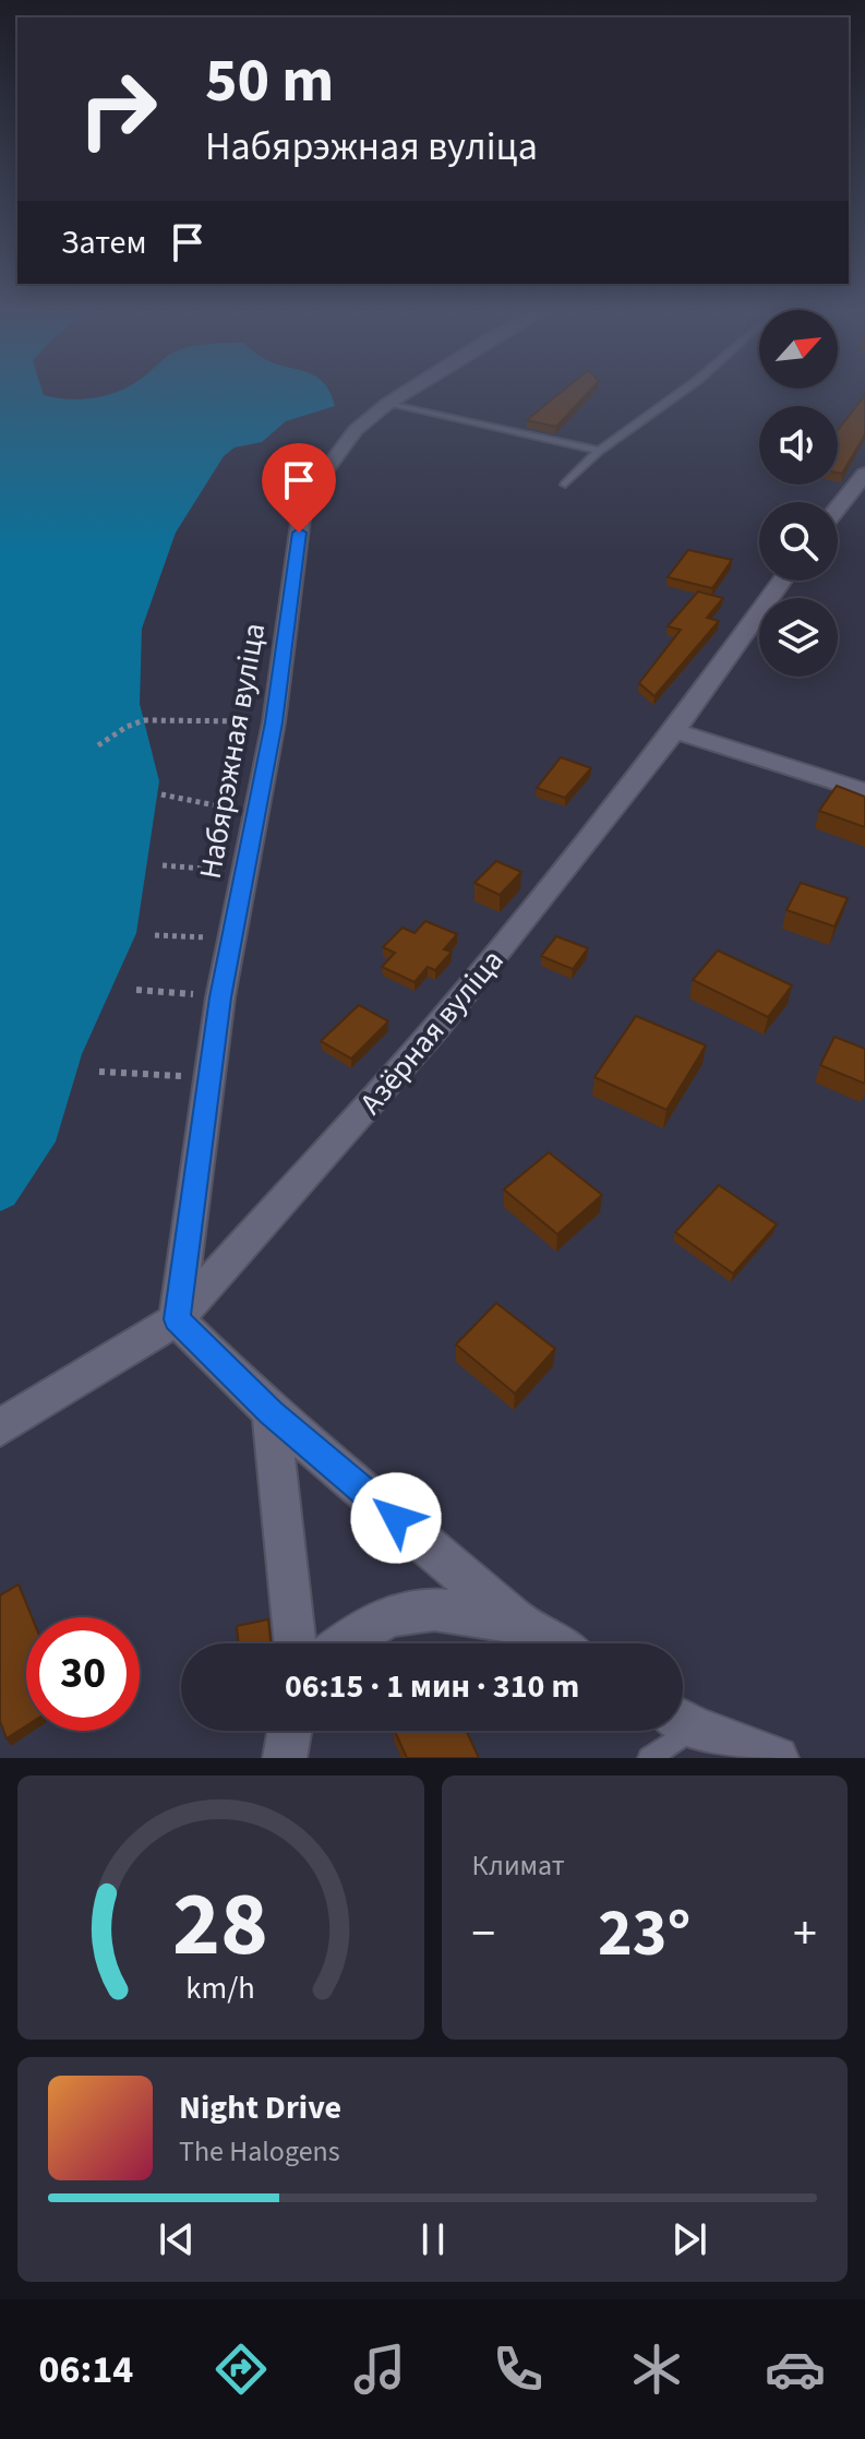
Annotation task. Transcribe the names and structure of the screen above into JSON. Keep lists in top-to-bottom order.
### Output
{
  "streets": {
    "street": ["Набярэжная вуліца", "Азёрная вуліца"]
  },
  "crossings": [
    ["Набярэжная вуліца", "Азёрная вуліца"]
  ],
  "north": "top right",
  "page": {
    "turn": ["50 m", "Набярэжная вуліца"],
    "then": "Затем",
    "limit": "30",
    "trip": "06:15 · 1 мин · 310 m",
    "tile": "Климат",
    "heat": ["−", "23°", "+"],
    "song": ["Night Drive", "The Halogens"],
    "tabs": "06:14",
    "gauge": ["28", "km/h"]
  }
}
